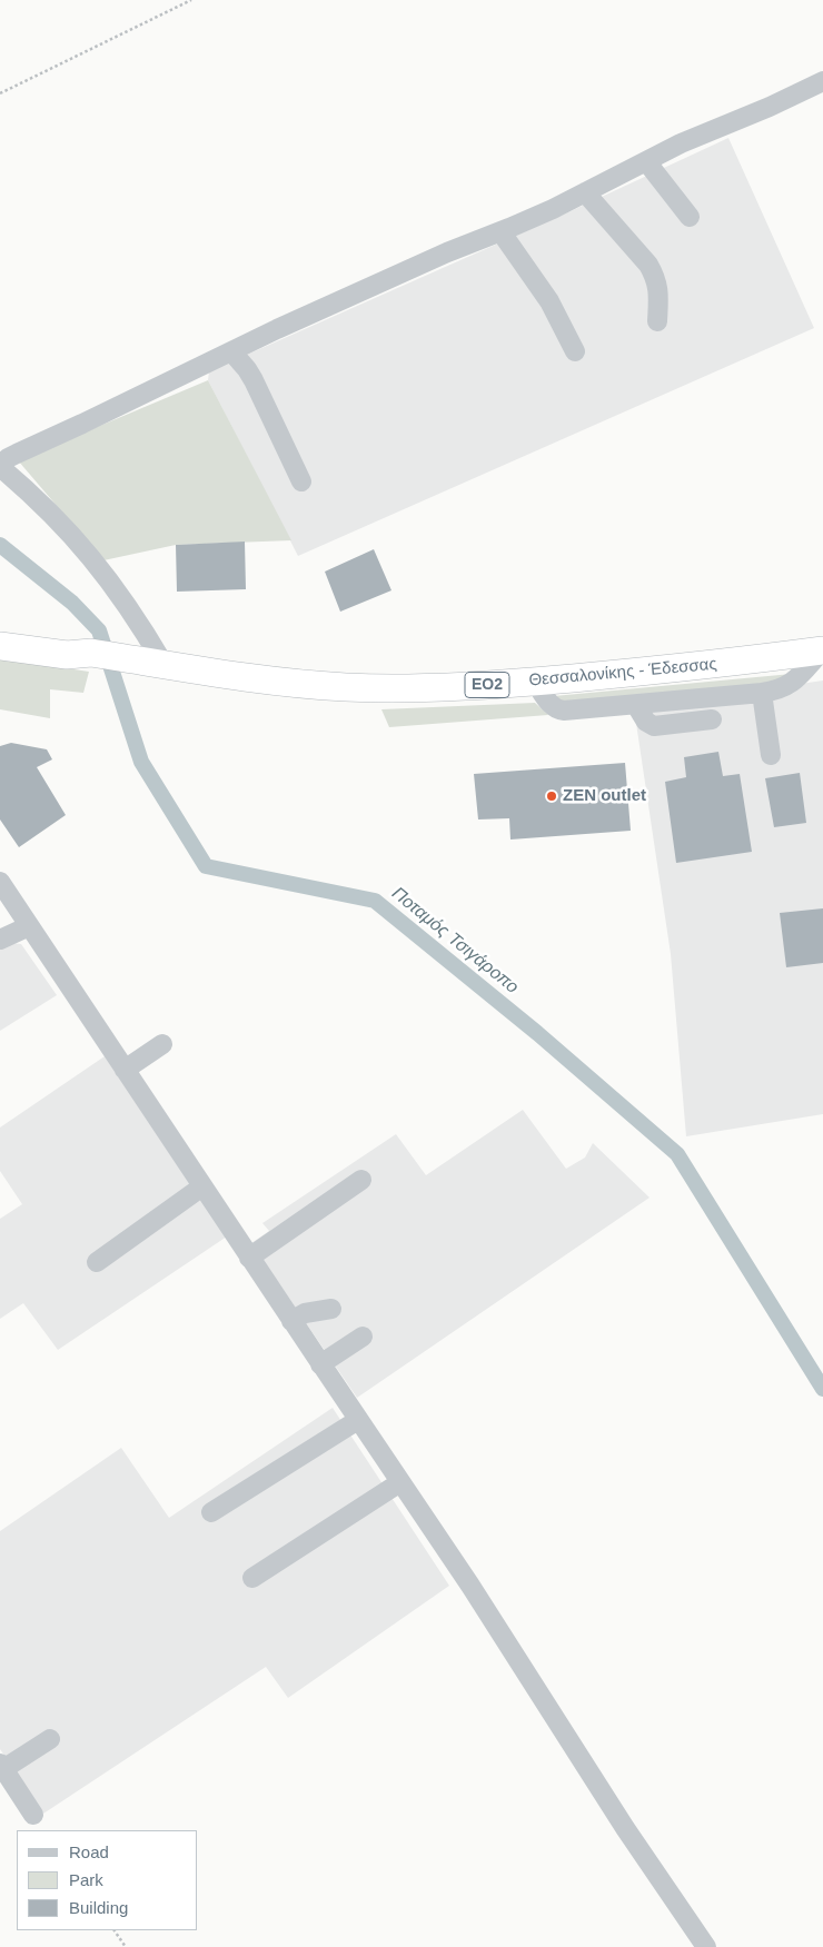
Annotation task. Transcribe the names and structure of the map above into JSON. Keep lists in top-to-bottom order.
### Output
{
  "streets": {
    "highway": ["Θεσσαλονίκης - Έδεσσας", "ΕΟ2"]
  },
  "water": ["Ποταμός Τσιγάροπο"],
  "places": ["ZEN outlet"],
  "legend": ["Road", "Park", "Building"]
}
